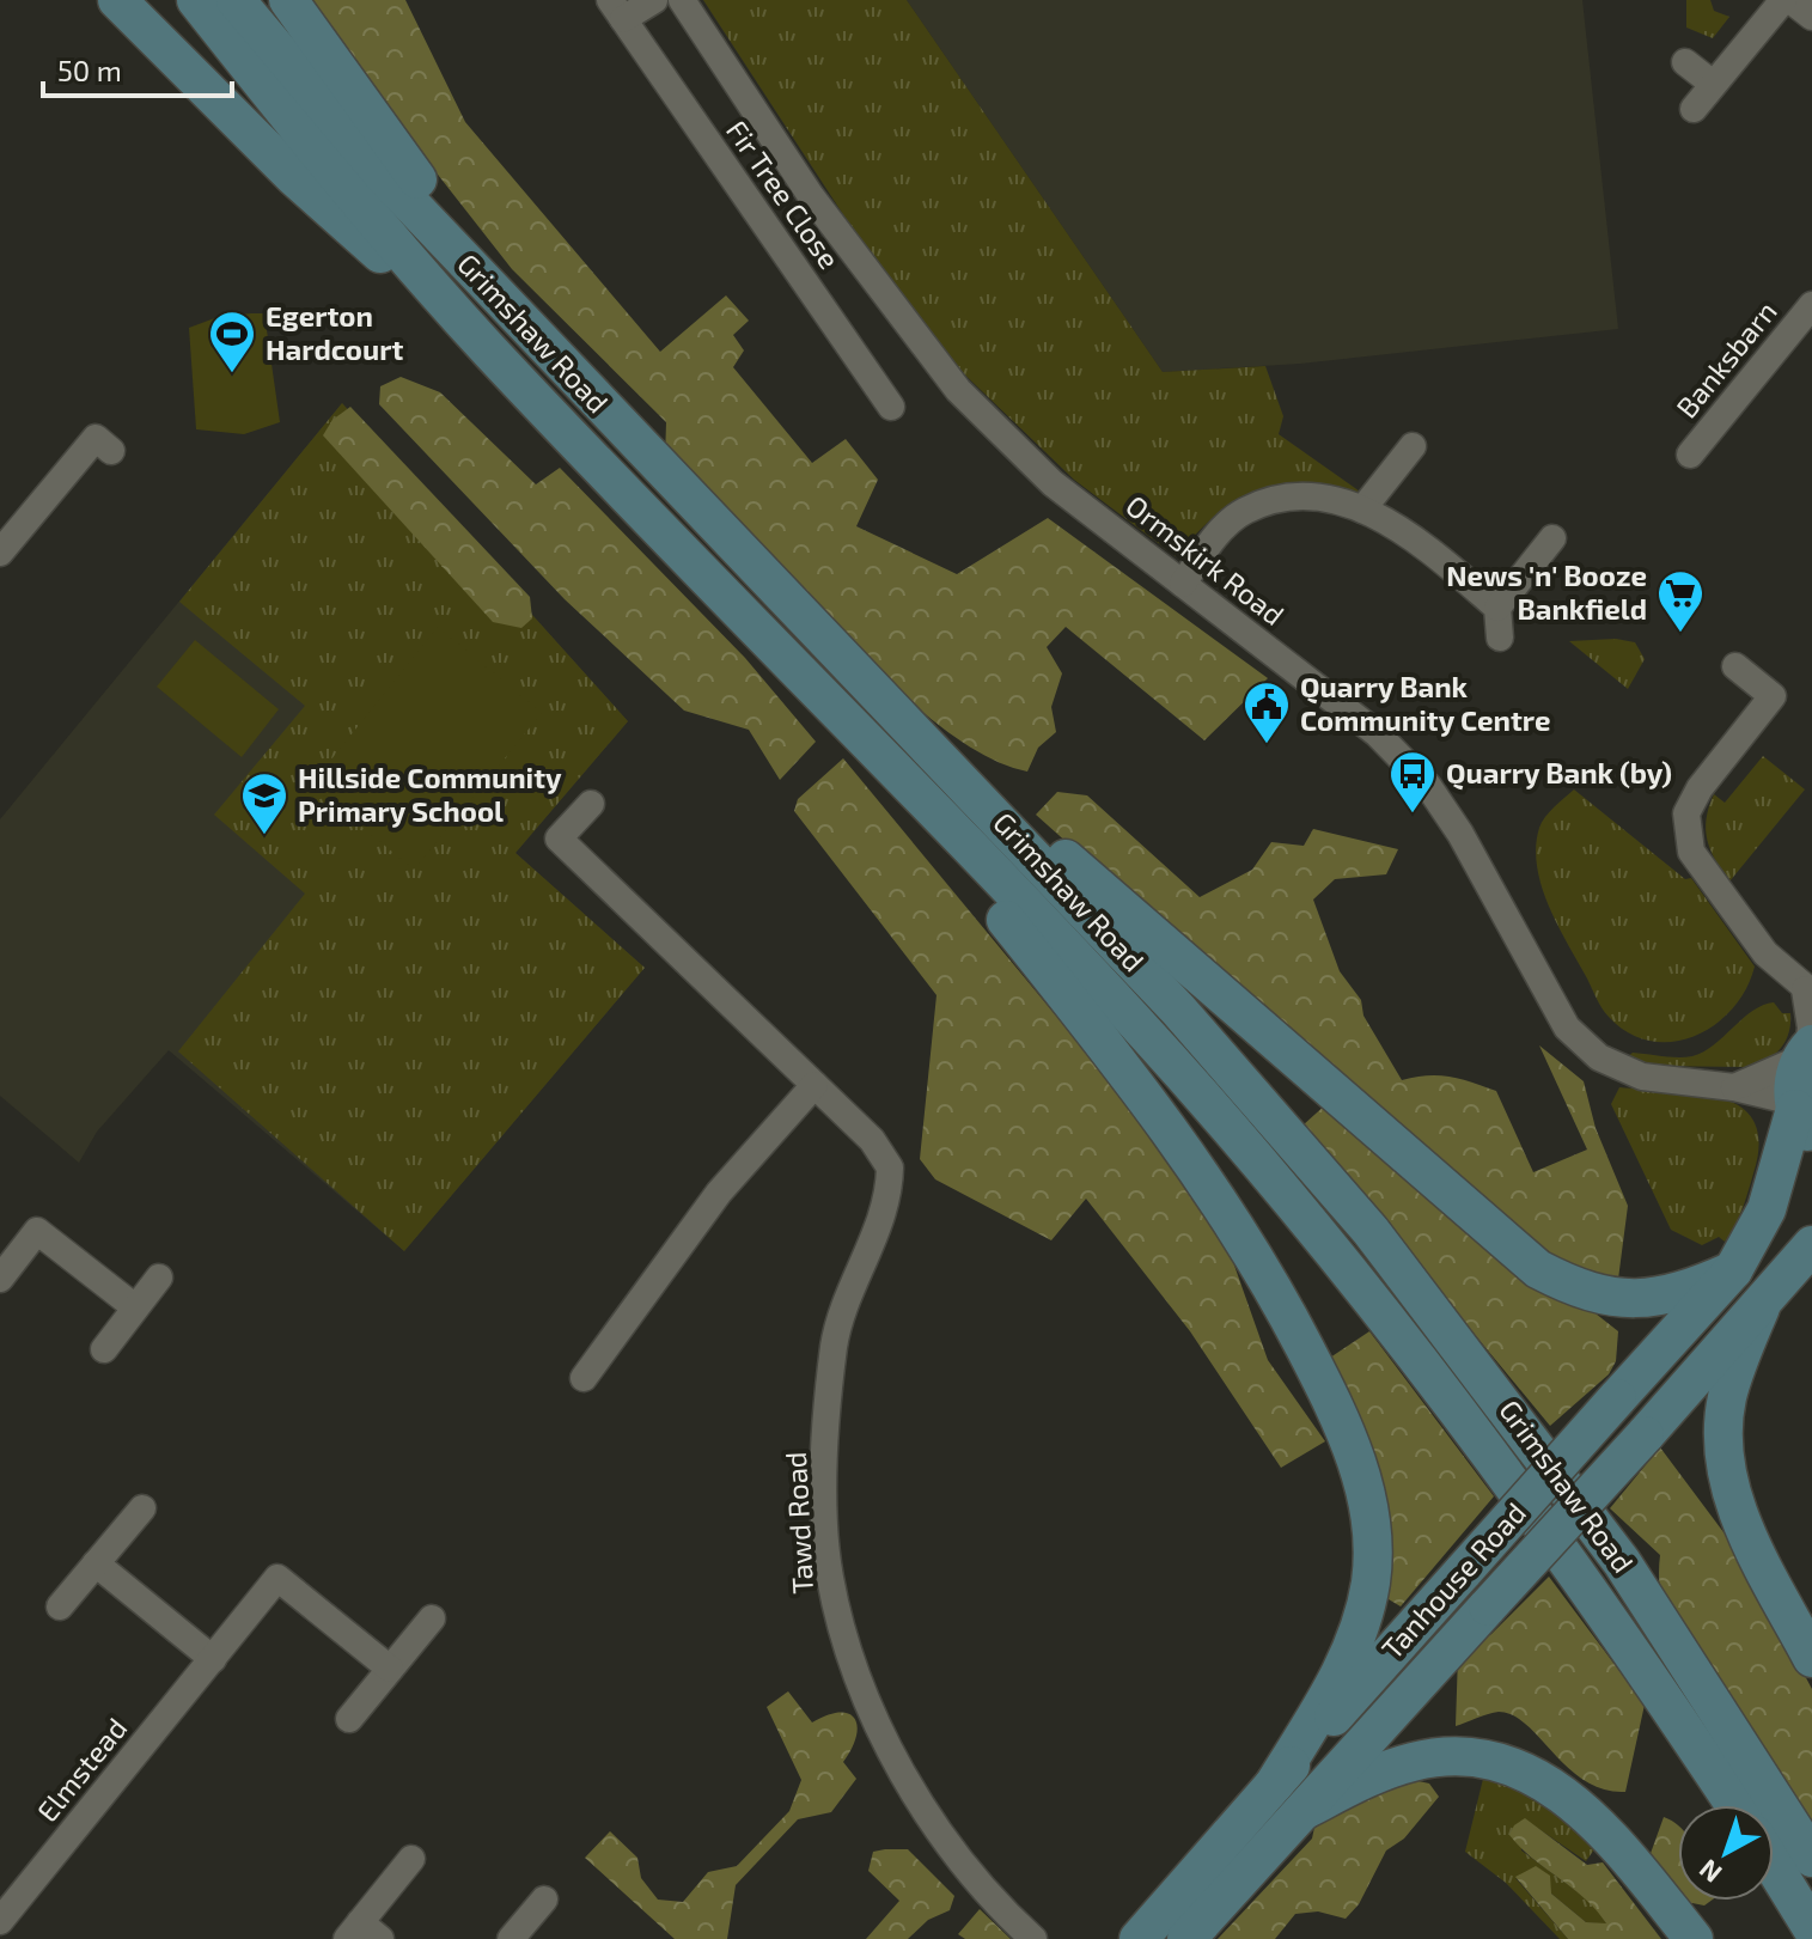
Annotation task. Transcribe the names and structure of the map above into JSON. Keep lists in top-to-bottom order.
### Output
{
  "streets": {
    "main road": ["Grimshaw Road", "Tanhouse Road"],
    "street": [
      "Fir Tree Close",
      "Banksbarn",
      "Ormskirk Road",
      "Tawd Road",
      "Elmstead"
    ]
  },
  "crossings": [
    ["Ormskirk Road", "Tanhouse Road"]
  ],
  "places": {
    "sports": ["Egerton Hardcourt"],
    "supermarket": ["News 'n' Booze Bankfield"],
    "public building": ["Quarry Bank Community Centre"],
    "bus stop": ["Quarry Bank (by)"],
    "school or university": ["Hillside Community Primary School"]
  },
  "scale_bar": "50 m",
  "north": "bottom left"
}
